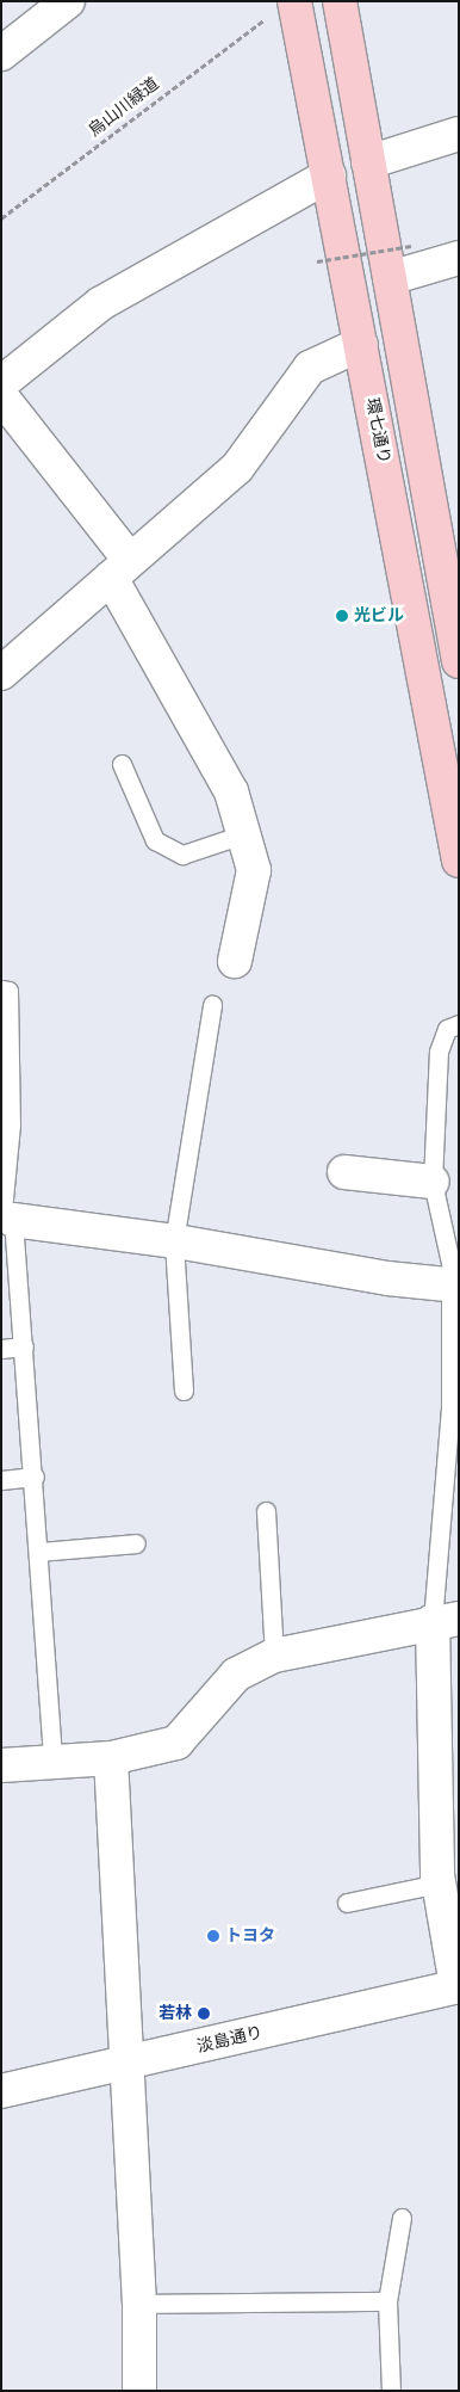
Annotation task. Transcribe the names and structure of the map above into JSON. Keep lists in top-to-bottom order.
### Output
{
  "streets": {
    "main road": ["環七通り"],
    "street": ["淡島通り"],
    "path": ["烏山川緑道"]
  },
  "places": ["光ビル", "トヨタ", "若林"]
}
